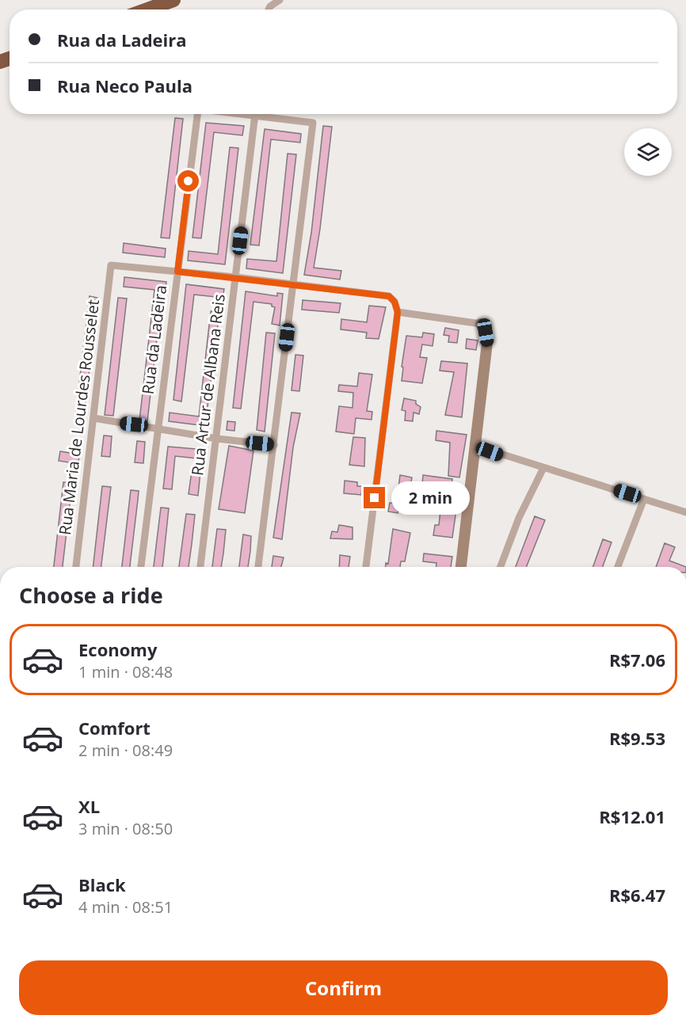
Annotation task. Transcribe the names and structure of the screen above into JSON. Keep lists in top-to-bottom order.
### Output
{
  "streets": {
    "street": ["Rua da Ladeira", "Rua Artur de Albana Reis", "Rua Maria de Lourdes Rousselet"]
  },
  "crossings": [
    ["Rua da Ladeira", "Rua Maria de Lourdes Rousselet"]
  ],
  "page": {
    "banner": ["Rua da Ladeira", "Rua Neco Paula"],
    "bubble": "2 min",
    "heading": "Choose a ride",
    "list": [
      {
        "name": "Economy",
        "note": "1 min · 08:48",
        "value": "R$7.06"
      },
      {
        "name": "Comfort",
        "note": "2 min · 08:49",
        "value": "R$9.53"
      },
      {
        "name": "XL",
        "note": "3 min · 08:50",
        "value": "R$12.01"
      },
      {
        "name": "Black",
        "note": "4 min · 08:51",
        "value": "R$6.47"
      }
    ],
    "buttons": "Confirm"
  }
}
